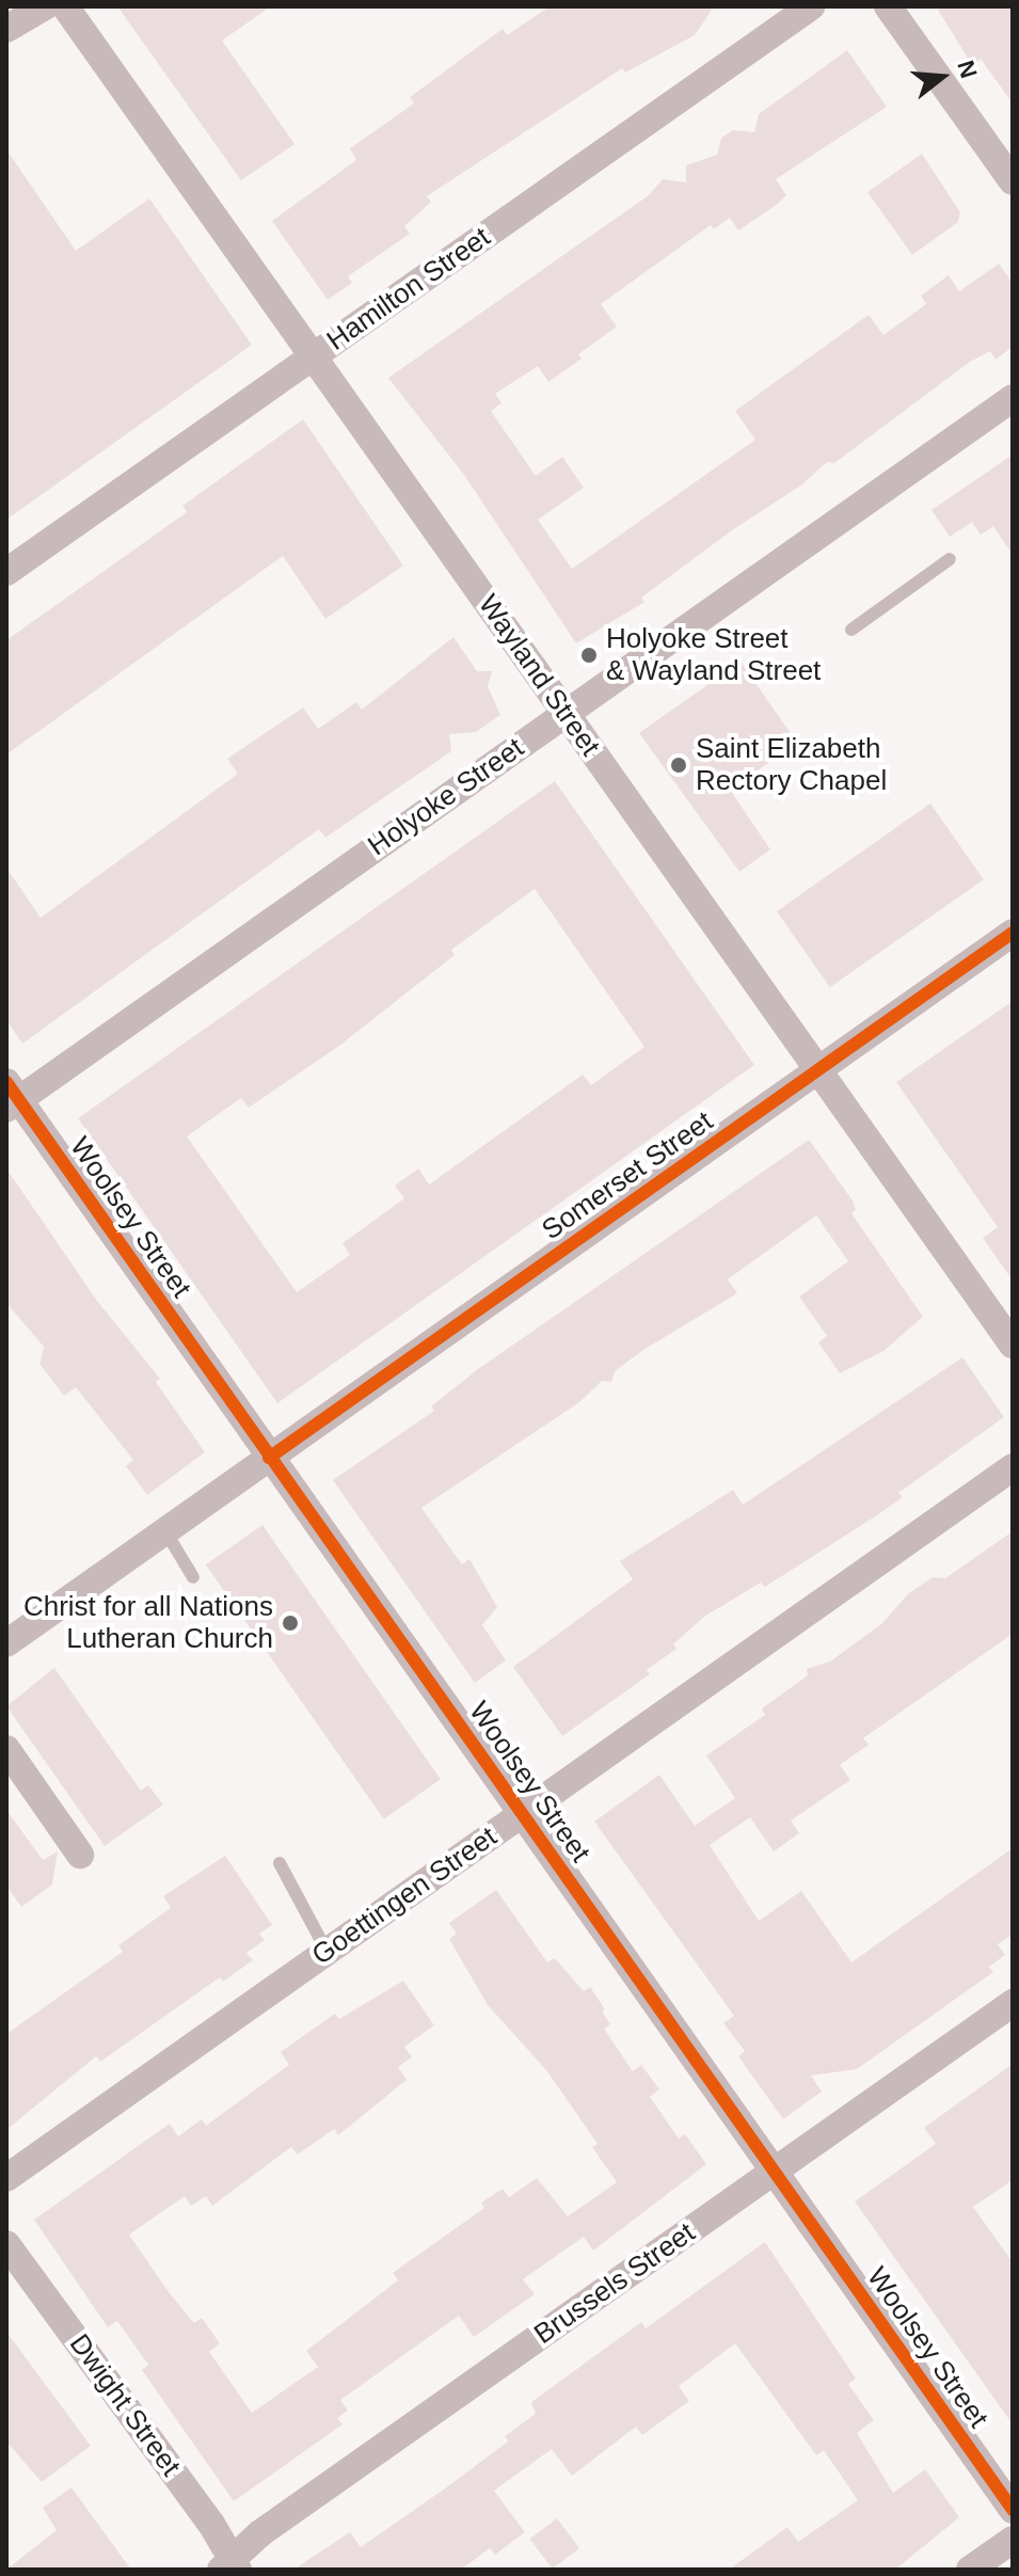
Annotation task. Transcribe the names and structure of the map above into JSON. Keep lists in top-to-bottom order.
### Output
{
  "streets": {
    "street": [
      "Hamilton Street",
      "Wayland Street",
      "Holyoke Street",
      "Somerset Street",
      "Woolsey Street",
      "Goettingen Street",
      "Brussels Street",
      "Dwight Street"
    ]
  },
  "crossings": [
    ["Hamilton Street", "Wayland Street"],
    ["Wayland Street", "Holyoke Street"],
    ["Wayland Street", "Somerset Street"],
    ["Holyoke Street", "Woolsey Street"],
    ["Somerset Street", "Woolsey Street"],
    ["Woolsey Street", "Goettingen Street"],
    ["Woolsey Street", "Brussels Street"],
    ["Brussels Street", "Dwight Street"]
  ],
  "places": ["Holyoke Street & Wayland Street", "Saint Elizabeth Rectory Chapel", "Christ for all Nations Lutheran Church"],
  "north": "right"
}
